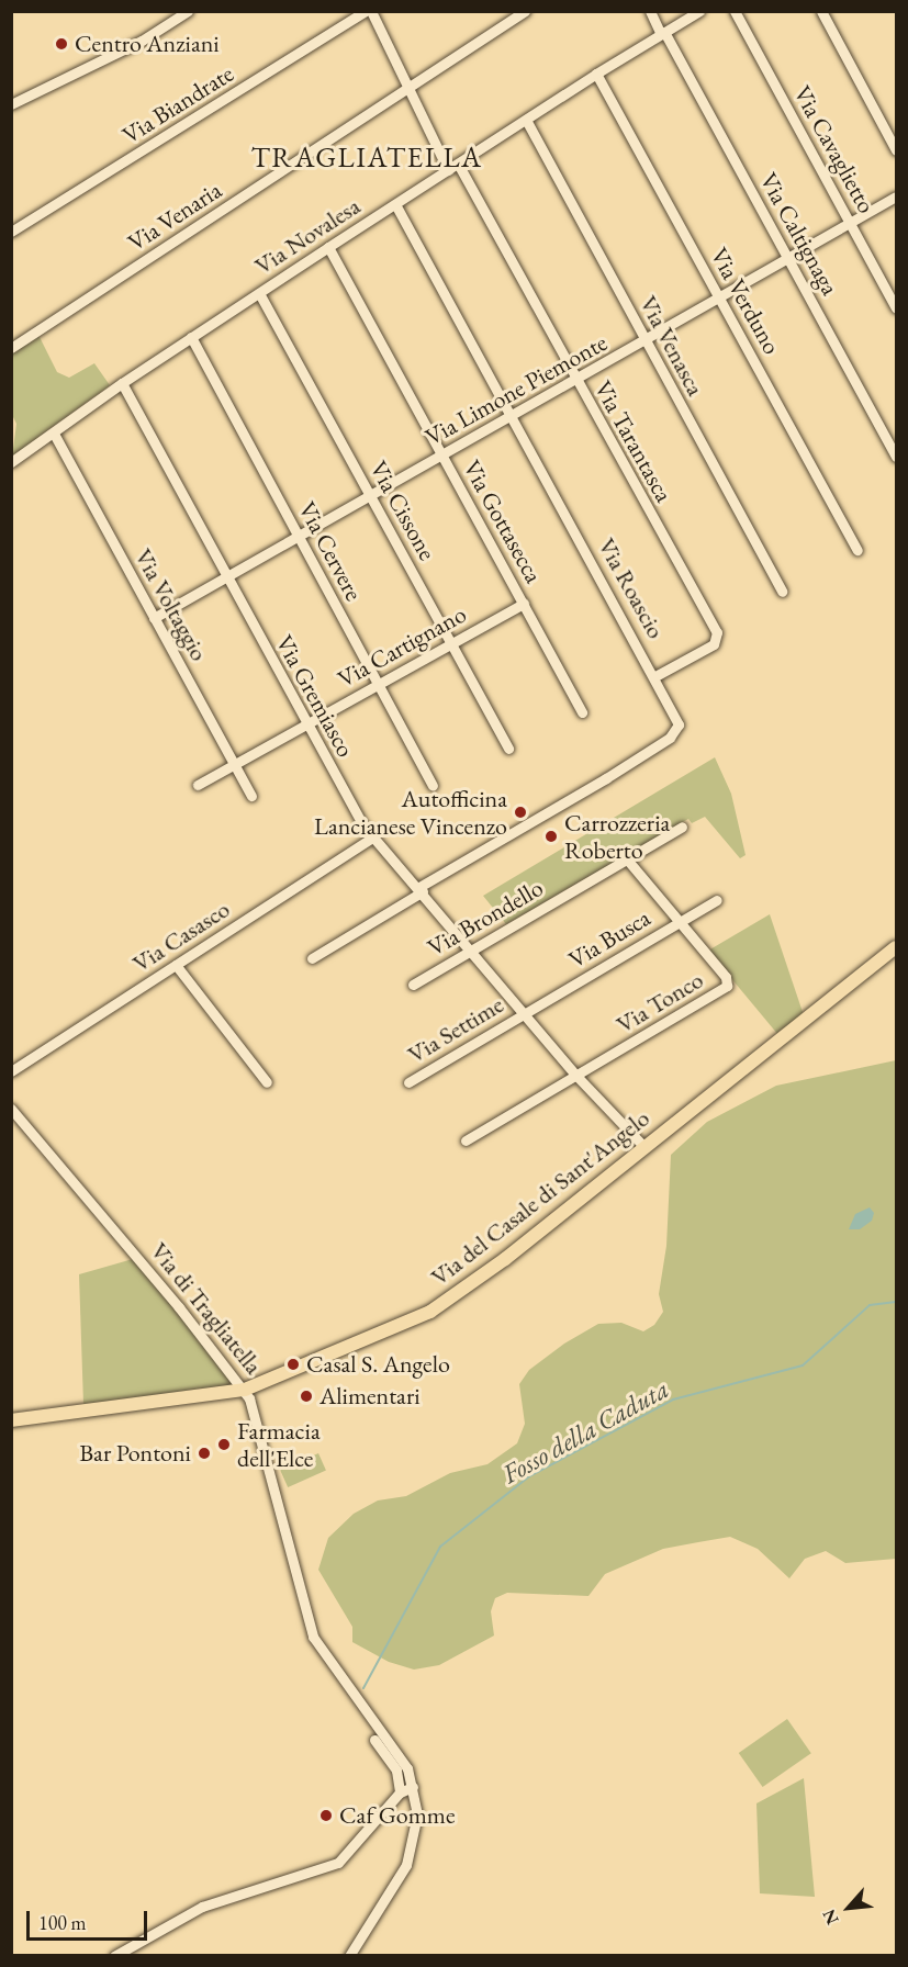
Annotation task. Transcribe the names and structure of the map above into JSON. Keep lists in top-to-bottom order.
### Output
{
  "streets": {
    "main road": ["Via del Casale di Sant'Angelo"],
    "street": [
      "Via Biandrate",
      "Via Cavaglietto",
      "Via Venaria",
      "Via Caltignaga",
      "Via Novalesa",
      "Via Verduno",
      "Via Venasca",
      "Via Limone Piemonte",
      "Via Tarantasca",
      "Via Cissone",
      "Via Gottasecca",
      "Via Cervere",
      "Via Roascio",
      "Via Voltaggio",
      "Via Cartignano",
      "Via Gremiasco",
      "Via Brondello",
      "Via Casasco",
      "Via Busca",
      "Via Tonco",
      "Via Settime",
      "Via di Tragliatella"
    ]
  },
  "crossings": [
    ["Via Cavaglietto", "Via Limone Piemonte"],
    ["Via Caltignaga", "Via Novalesa"],
    ["Via Caltignaga", "Via Limone Piemonte"],
    ["Via Novalesa", "Via Verduno"],
    ["Via Novalesa", "Via Venasca"],
    ["Via Novalesa", "Via Tarantasca"],
    ["Via Novalesa", "Via Cissone"],
    ["Via Novalesa", "Via Gottasecca"],
    ["Via Novalesa", "Via Cervere"],
    ["Via Novalesa", "Via Roascio"],
    ["Via Novalesa", "Via Voltaggio"],
    ["Via Novalesa", "Via Gremiasco"],
    ["Via Verduno", "Via Limone Piemonte"],
    ["Via Venasca", "Via Limone Piemonte"],
    ["Via Limone Piemonte", "Via Tarantasca"],
    ["Via Limone Piemonte", "Via Cissone"],
    ["Via Limone Piemonte", "Via Gottasecca"],
    ["Via Limone Piemonte", "Via Cervere"],
    ["Via Limone Piemonte", "Via Roascio"],
    ["Via Limone Piemonte", "Via Voltaggio"],
    ["Via Limone Piemonte", "Via Gremiasco"],
    ["Via Tarantasca", "Via Roascio"],
    ["Via Cissone", "Via Cartignano"],
    ["Via Gottasecca", "Via Cartignano"],
    ["Via Cervere", "Via Cartignano"],
    ["Via Roascio", "Via Gremiasco"],
    ["Via Voltaggio", "Via Cartignano"],
    ["Via Cartignano", "Via Gremiasco"],
    ["Via Gremiasco", "Via Brondello"],
    ["Via Gremiasco", "Via Casasco"],
    ["Via Gremiasco", "Via Busca"],
    ["Via Gremiasco", "Via Tonco"],
    ["Via Gremiasco", "Via Settime"],
    ["Via Gremiasco", "Via del Casale di Sant'Angelo"],
    ["Via Brondello", "Via Tonco"],
    ["Via Busca", "Via Tonco"],
    ["Via Busca", "Via Settime"],
    ["Via del Casale di Sant'Angelo", "Via di Tragliatella"]
  ],
  "districts": ["TRAGLIATELLA"],
  "water": ["Fosso della Caduta"],
  "places": [
    "Centro Anziani",
    "Autofficina Lancianese Vincenzo",
    "Carrozzeria Roberto",
    "Casal S. Angelo",
    "Alimentari",
    "Farmacia dell'Elce",
    "Bar Pontoni",
    "Caf Gomme"
  ],
  "scale_bar": "100 m",
  "north": "bottom left"
}
